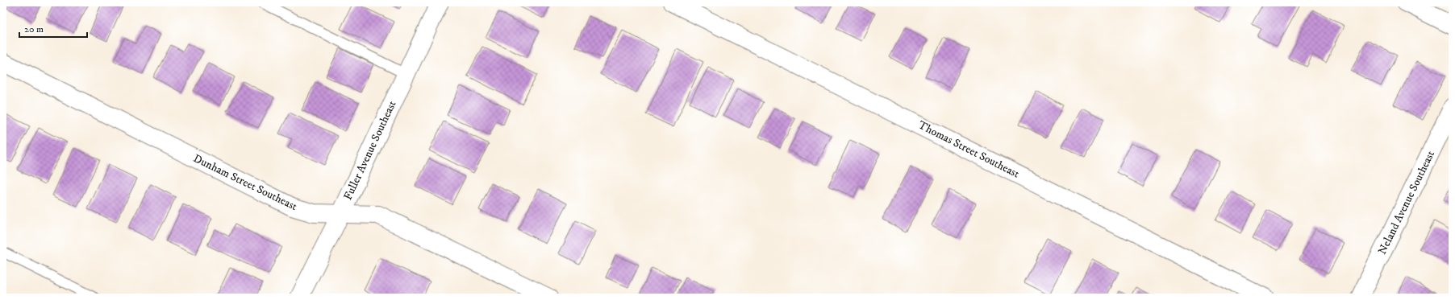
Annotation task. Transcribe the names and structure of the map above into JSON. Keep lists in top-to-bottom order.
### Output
{
  "streets": {
    "street": [
      "Thomas Street Southeast",
      "Fuller Avenue Southeast",
      "Dunham Street Southeast",
      "Neland Avenue Southeast"
    ]
  },
  "crossings": [
    ["Fuller Avenue Southeast", "Dunham Street Southeast"]
  ],
  "scale_bar": "20 m"
}
